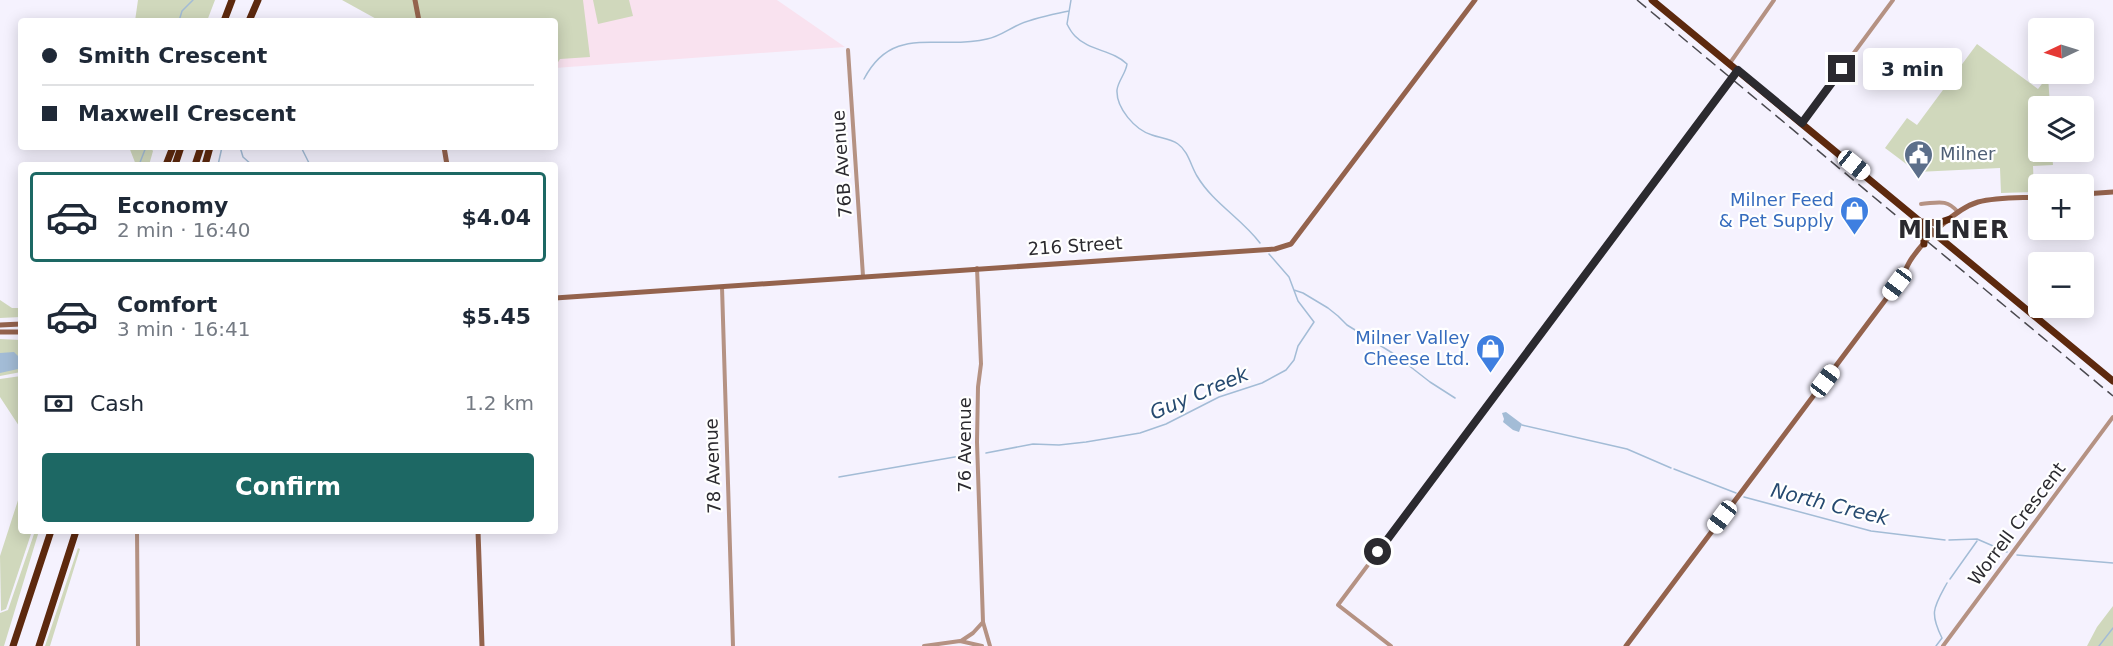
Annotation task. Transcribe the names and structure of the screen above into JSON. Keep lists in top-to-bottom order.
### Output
{
  "streets": {
    "main road": ["216 Street"],
    "street": [
      "76B Avenue",
      "76 Avenue",
      "78 Avenue",
      "Worrell Crescent"
    ]
  },
  "crossings": [
    ["76B Avenue", "216 Street"],
    ["216 Street", "76 Avenue"],
    ["216 Street", "78 Avenue"]
  ],
  "districts": ["MILNER"],
  "water": ["Guy Creek", "North Creek"],
  "places": {
    "public building": ["Milner"],
    "shop": ["Milner Feed & Pet Supply", "Milner Valley Cheese Ltd."]
  },
  "north": "left",
  "page": {
    "map_buttons": ["+", "−"],
    "banner": ["Smith Crescent", "Maxwell Crescent"],
    "bubble": "3 min",
    "list": [
      {
        "name": "Economy",
        "note": "2 min · 16:40",
        "value": "$4.04"
      },
      {
        "name": "Comfort",
        "note": "3 min · 16:41",
        "value": "$5.45"
      }
    ],
    "pay": ["Cash", "1.2 km"],
    "buttons": "Confirm"
  }
}
